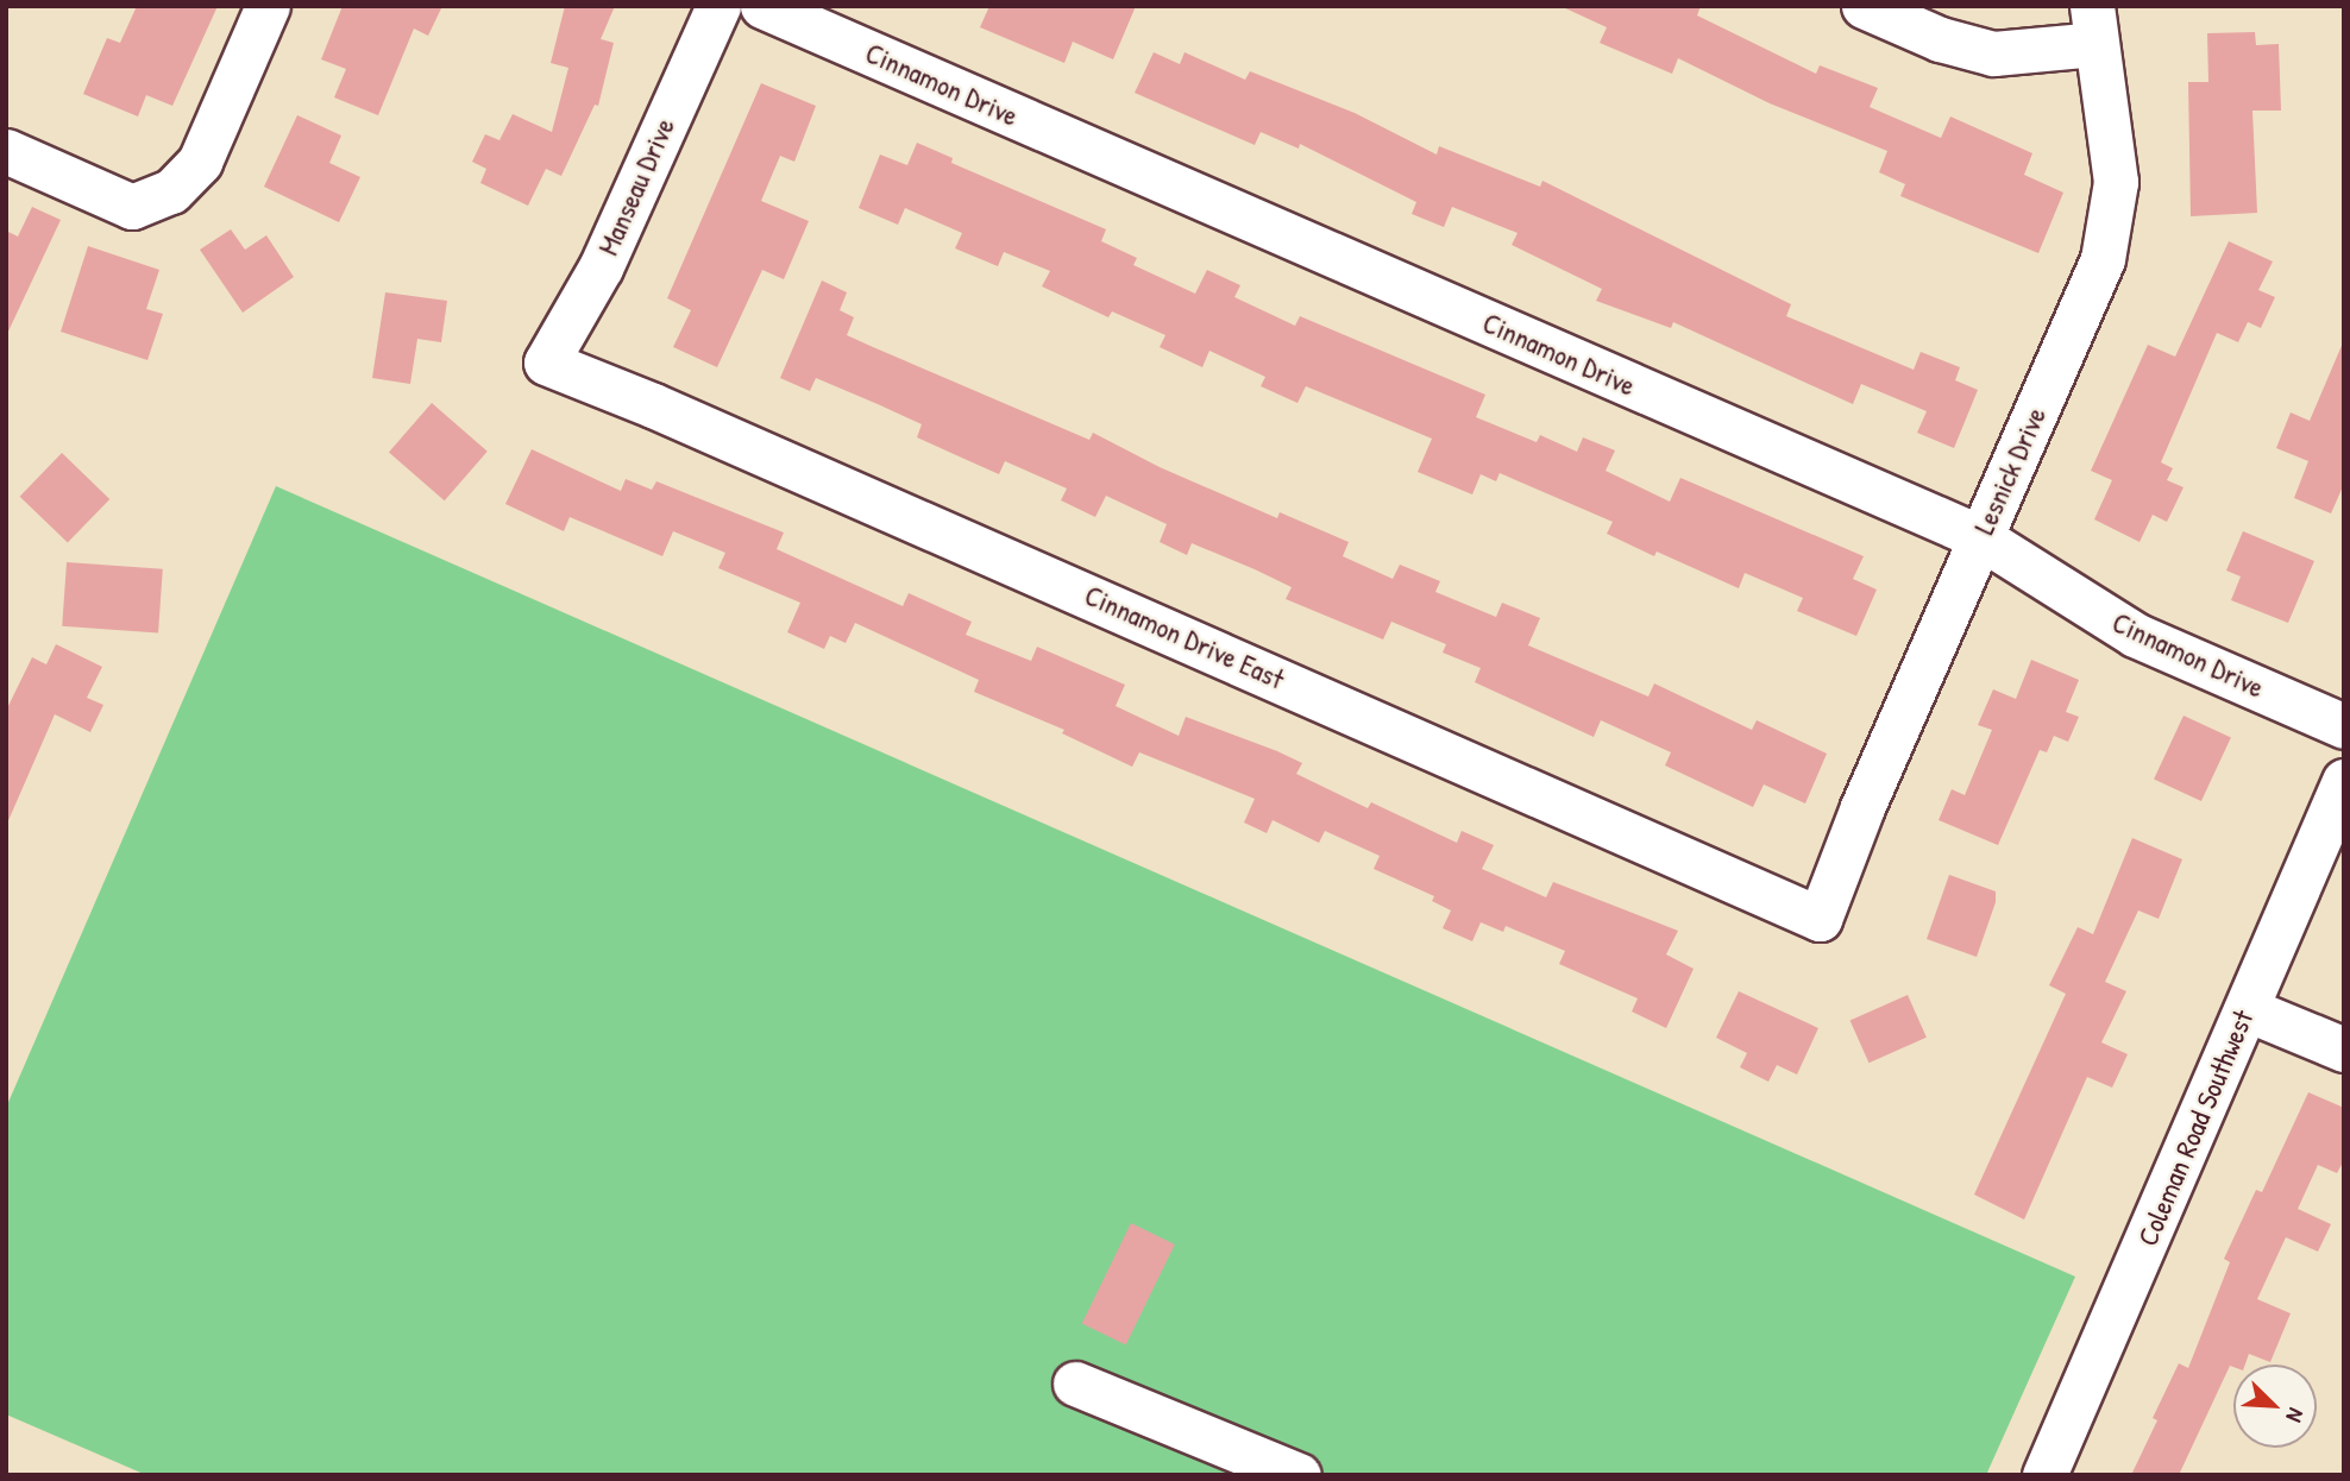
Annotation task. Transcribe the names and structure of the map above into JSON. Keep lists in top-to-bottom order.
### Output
{
  "streets": {
    "street": [
      "Cinnamon Drive",
      "Manseau Drive",
      "Lesnick Drive",
      "Cinnamon Drive East",
      "Coleman Road Southwest"
    ]
  },
  "crossings": [
    ["Cinnamon Drive", "Lesnick Drive"],
    ["Manseau Drive", "Cinnamon Drive East"],
    ["Lesnick Drive", "Cinnamon Drive East"]
  ],
  "north": "bottom right"
}
